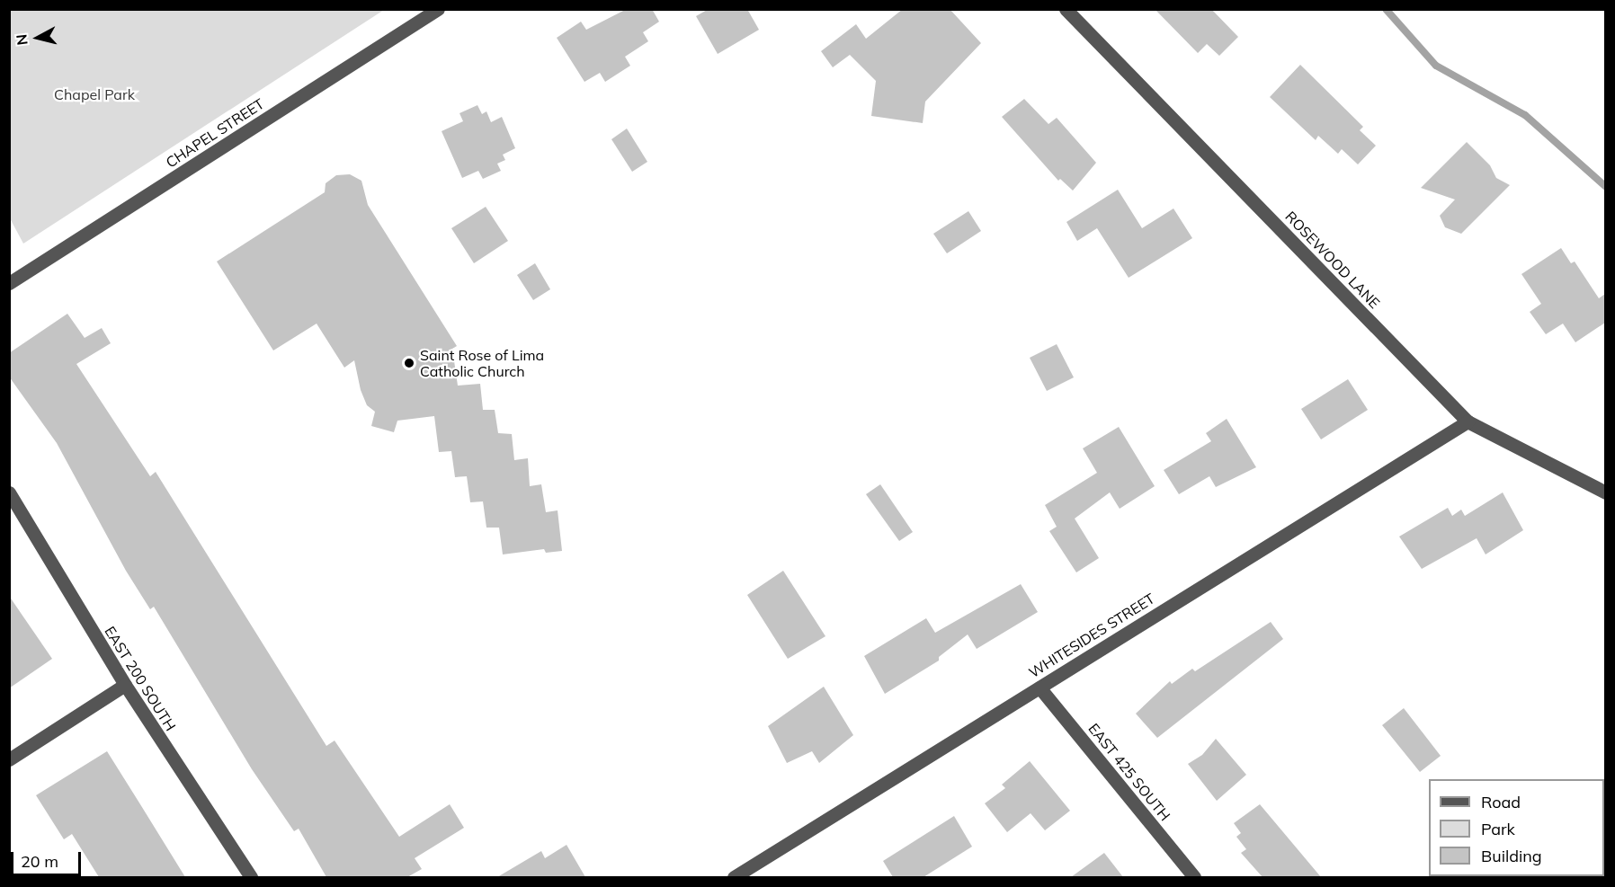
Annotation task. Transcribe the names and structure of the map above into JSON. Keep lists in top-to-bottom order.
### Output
{
  "streets": {
    "street": [
      "CHAPEL STREET",
      "ROSEWOOD LANE",
      "WHITESIDES STREET",
      "EAST 200 SOUTH",
      "EAST 425 SOUTH"
    ]
  },
  "crossings": [
    ["ROSEWOOD LANE", "WHITESIDES STREET"],
    ["WHITESIDES STREET", "EAST 425 SOUTH"]
  ],
  "parks": ["Chapel Park"],
  "places": ["Saint Rose of Lima Catholic Church"],
  "legend": ["Road", "Park", "Building"],
  "scale_bar": "20 m",
  "north": "left"
}
